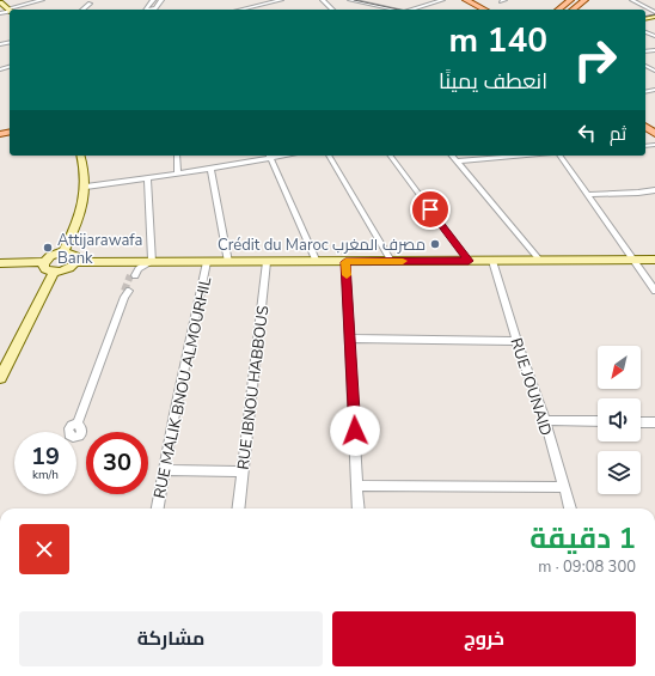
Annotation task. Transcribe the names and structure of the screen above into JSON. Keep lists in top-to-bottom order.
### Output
{
  "streets": {
    "street": ["RUE JOUNAID", "RUE MALIK BNOU ALMOURHIL", "RUE IBNOU HABBOUS"]
  },
  "places": ["Crédit du Maroc مصرف المغرب", "Attijarawafa Bank"],
  "north": "bottom left",
  "page": {
    "turn": ["140 m", "انعطف يمينًا"],
    "then": "ثم",
    "speed": "19 km/h",
    "limit": "30",
    "heading": ["1 دقيقة", "300 m · 09:08"],
    "buttons": ["خروج", "مشاركة"]
  }
}
